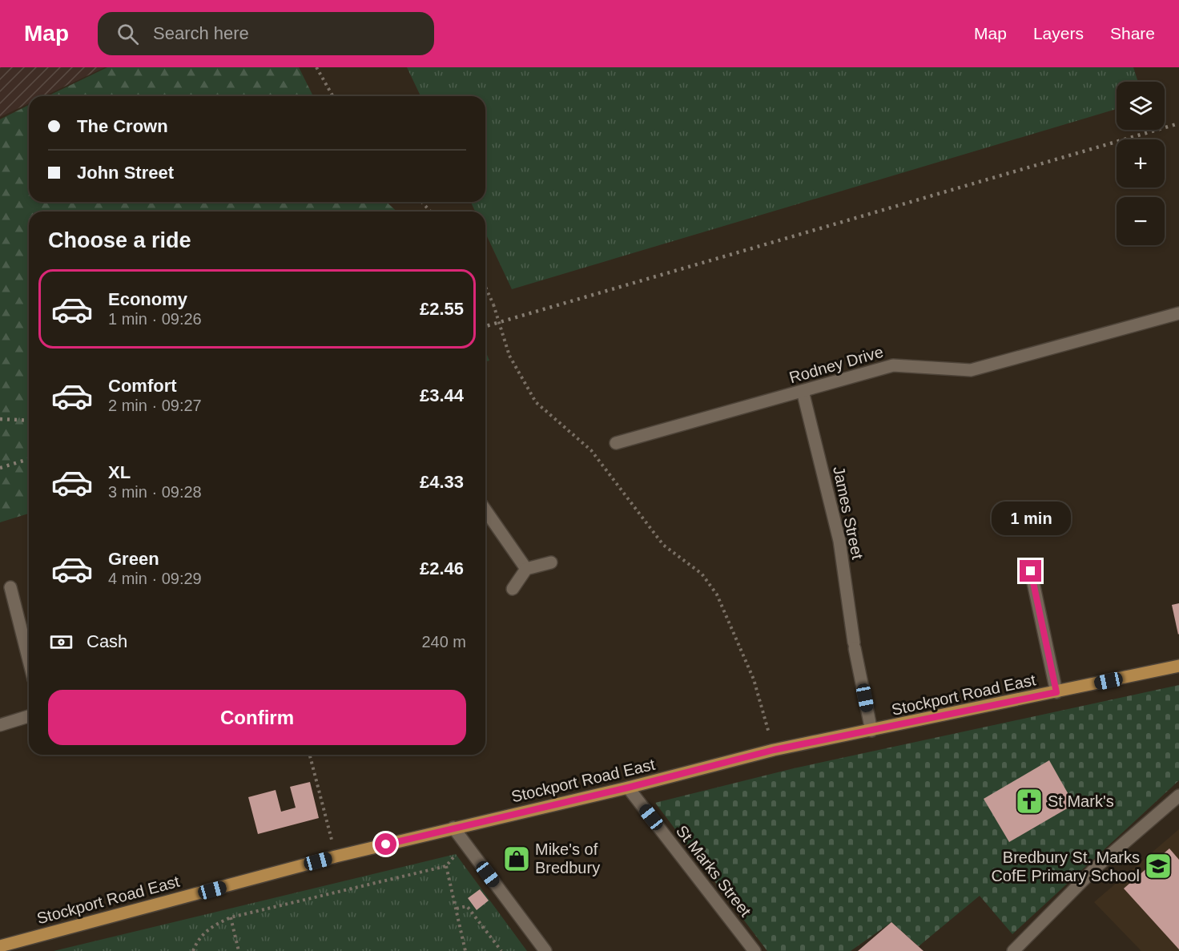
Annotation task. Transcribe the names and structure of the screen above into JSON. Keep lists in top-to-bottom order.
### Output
{
  "streets": {
    "main road": ["Stockport Road East"],
    "street": ["Rodney Drive", "James Street", "St Marks Street"]
  },
  "crossings": [
    ["Rodney Drive", "James Street"],
    ["James Street", "Stockport Road East"],
    ["Stockport Road East", "St Marks Street"]
  ],
  "places": {
    "church": ["St Mark's"],
    "shop": ["Mike's of Bredbury"],
    "school or university": ["Bredbury St. Marks CofE Primary School"]
  },
  "page": {
    "header": "Map",
    "search": "Search here",
    "nav": ["Map", "Layers", "Share"],
    "map_buttons": ["+", "−"],
    "banner": ["The Crown", "John Street"],
    "heading": "Choose a ride",
    "list": [
      {
        "name": "Economy",
        "note": "1 min · 09:26",
        "value": "£2.55"
      },
      {
        "name": "Comfort",
        "note": "2 min · 09:27",
        "value": "£3.44"
      },
      {
        "name": "XL",
        "note": "3 min · 09:28",
        "value": "£4.33"
      },
      {
        "name": "Green",
        "note": "4 min · 09:29",
        "value": "£2.46"
      }
    ],
    "bubble": "1 min",
    "pay": ["Cash", "240 m"],
    "buttons": "Confirm"
  }
}
